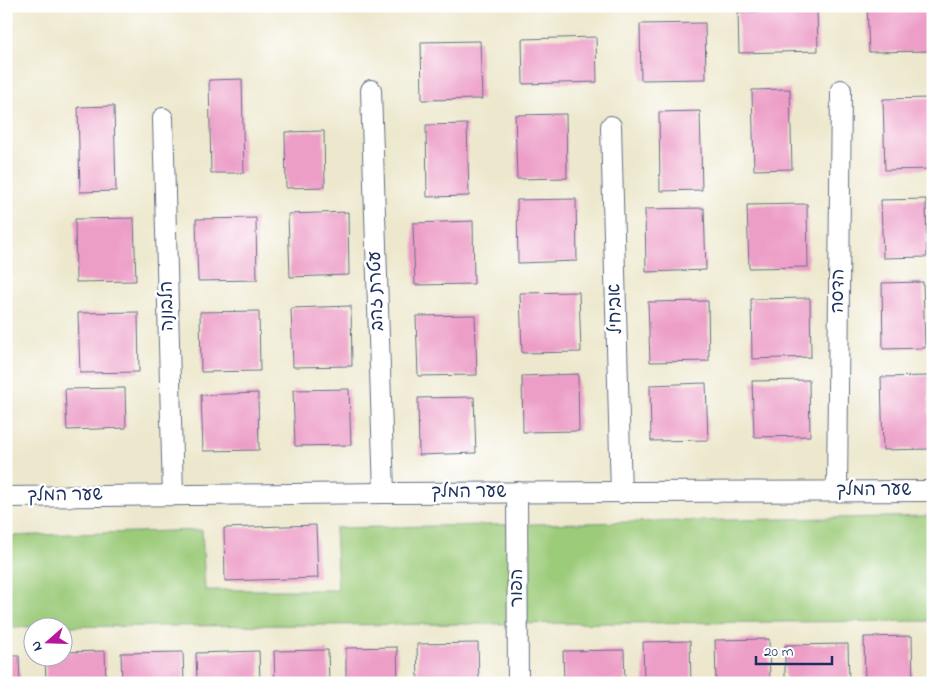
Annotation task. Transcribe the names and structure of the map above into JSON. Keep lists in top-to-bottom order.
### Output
{
  "streets": {
    "street": [
      "עטרת זהב",
      "הדסה",
      "הלבונה",
      "אביחיל",
      "שער המלך",
      "הפור"
    ]
  },
  "crossings": [
    ["עטרת זהב", "שער המלך"],
    ["הדסה", "שער המלך"],
    ["הלבונה", "שער המלך"],
    ["אביחיל", "שער המלך"],
    ["שער המלך", "הפור"]
  ],
  "scale_bar": "20 m",
  "north": "left"
}
